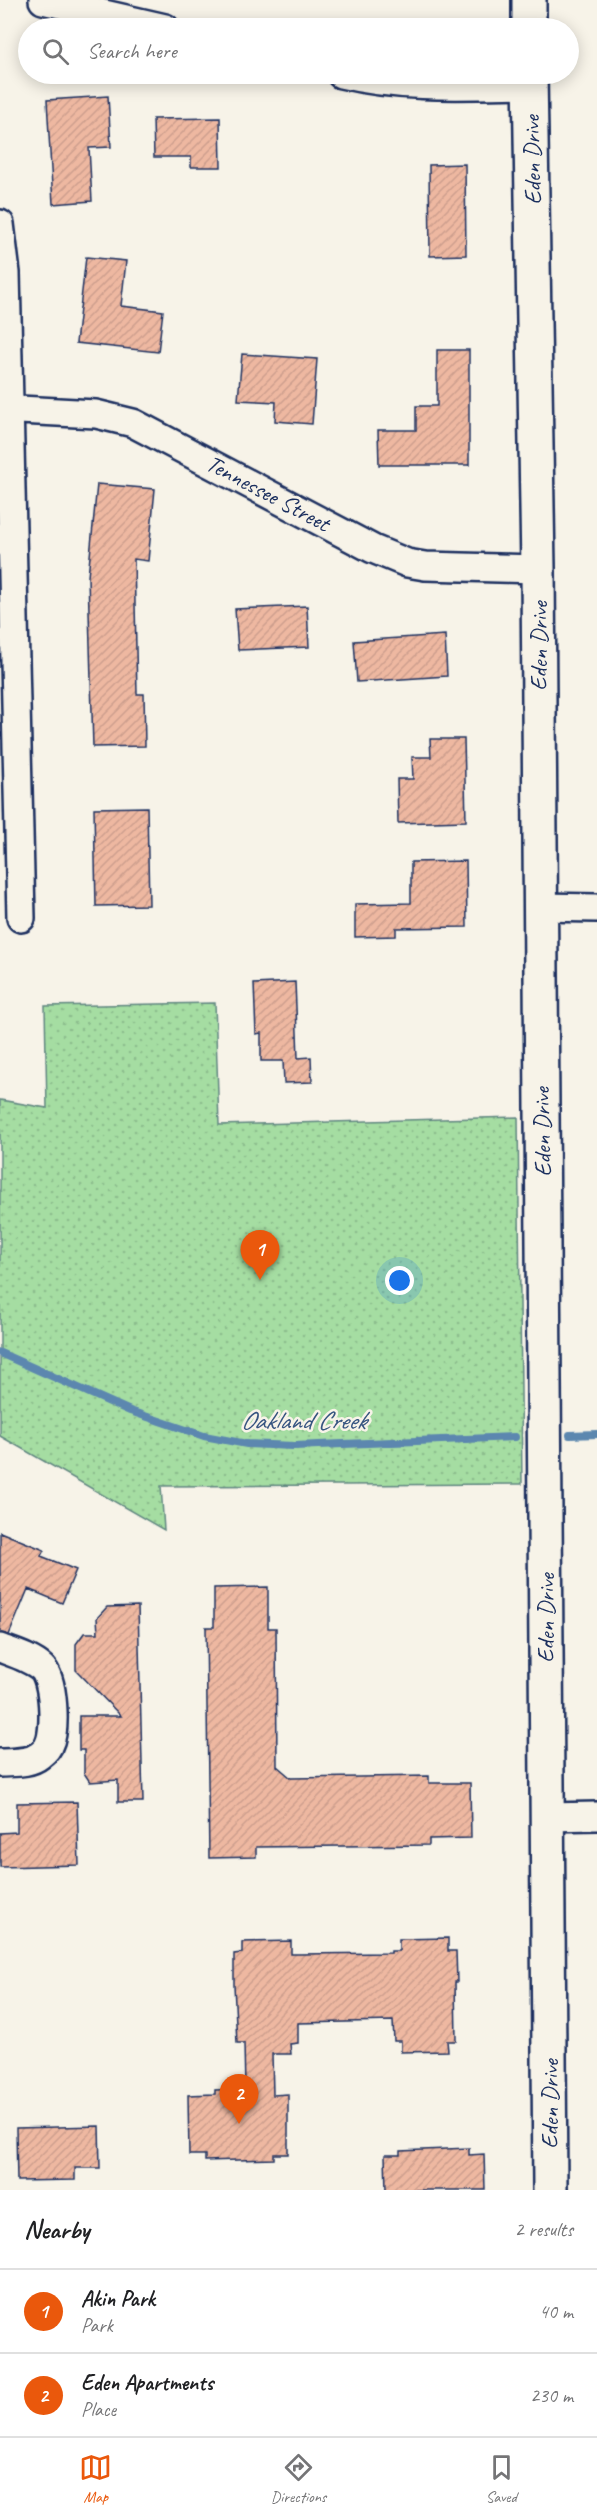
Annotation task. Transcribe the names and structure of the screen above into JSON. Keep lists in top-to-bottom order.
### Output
{
  "streets": {
    "street": ["Eden Drive", "Tennessee Street"]
  },
  "crossings": [
    ["Eden Drive", "Tennessee Street"]
  ],
  "water": ["Oakland Creek"],
  "page": {
    "search": "Search here",
    "pins": ["1", "2"],
    "heading": ["Nearby", "2 results"],
    "list": [
      {
        "mark": "1",
        "name": "Akin Park",
        "note": "Park",
        "value": "40 m"
      },
      {
        "mark": "2",
        "name": "Eden Apartments",
        "note": "Place",
        "value": "230 m"
      }
    ],
    "nav": ["Map", "Directions", "Saved"]
  }
}
